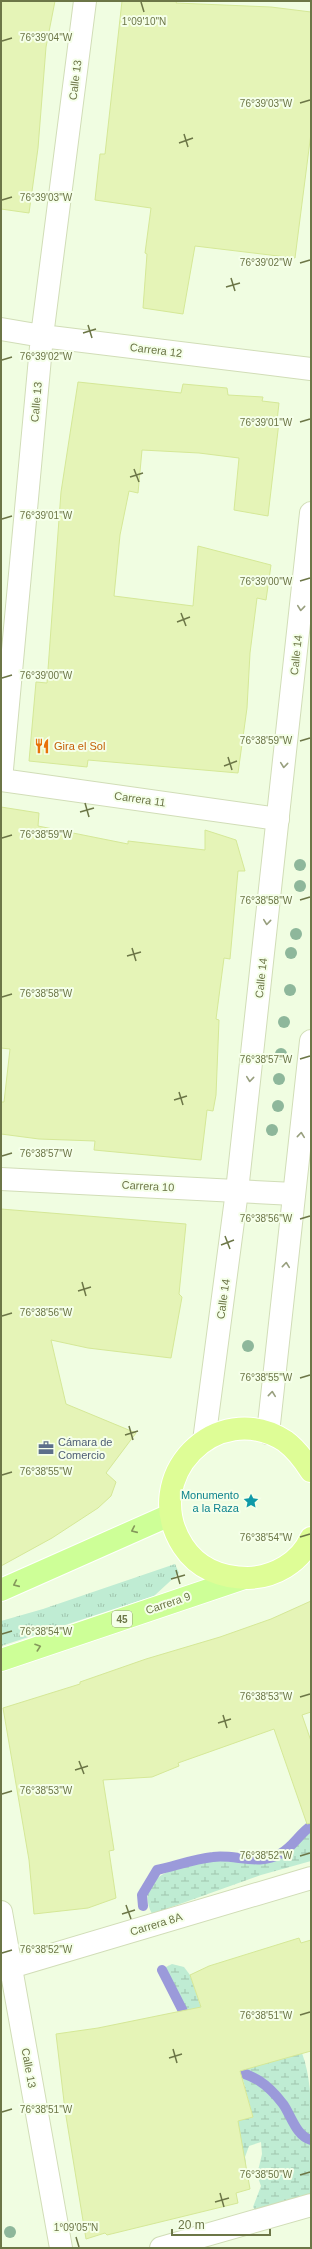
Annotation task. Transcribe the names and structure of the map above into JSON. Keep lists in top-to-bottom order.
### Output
{
  "streets": {
    "main road": ["Carrera 9", "45"],
    "street": [
      "Calle 13",
      "Carrera 12",
      "Calle 14",
      "Carrera 11",
      "Carrera 10",
      "Carrera 8A"
    ]
  },
  "crossings": [
    ["Calle 13", "Carrera 12"],
    ["Calle 13", "Carrera 11"],
    ["Calle 13", "Carrera 8A"],
    ["Calle 14", "Carrera 11"],
    ["Calle 14", "Carrera 10"]
  ],
  "one_way": ["Calle 14"],
  "places": {
    "restaurant": ["Gira el Sol"],
    "office": ["Cámara de Comercio"],
    "place": ["Monumento a la Raza"]
  },
  "scale_bar": "20 m",
  "coordinates": [
    "1°09'10\"N",
    "76°39'04\"W",
    "76°39'03\"W",
    "76°39'02\"W",
    "76°39'01\"W",
    "76°39'00\"W",
    "76°38'59\"W",
    "76°38'58\"W",
    "76°38'57\"W",
    "76°38'56\"W",
    "76°38'55\"W",
    "76°38'54\"W",
    "76°38'53\"W",
    "76°38'52\"W",
    "76°38'51\"W",
    "76°38'50\"W",
    "1°09'05\"N"
  ]
}
